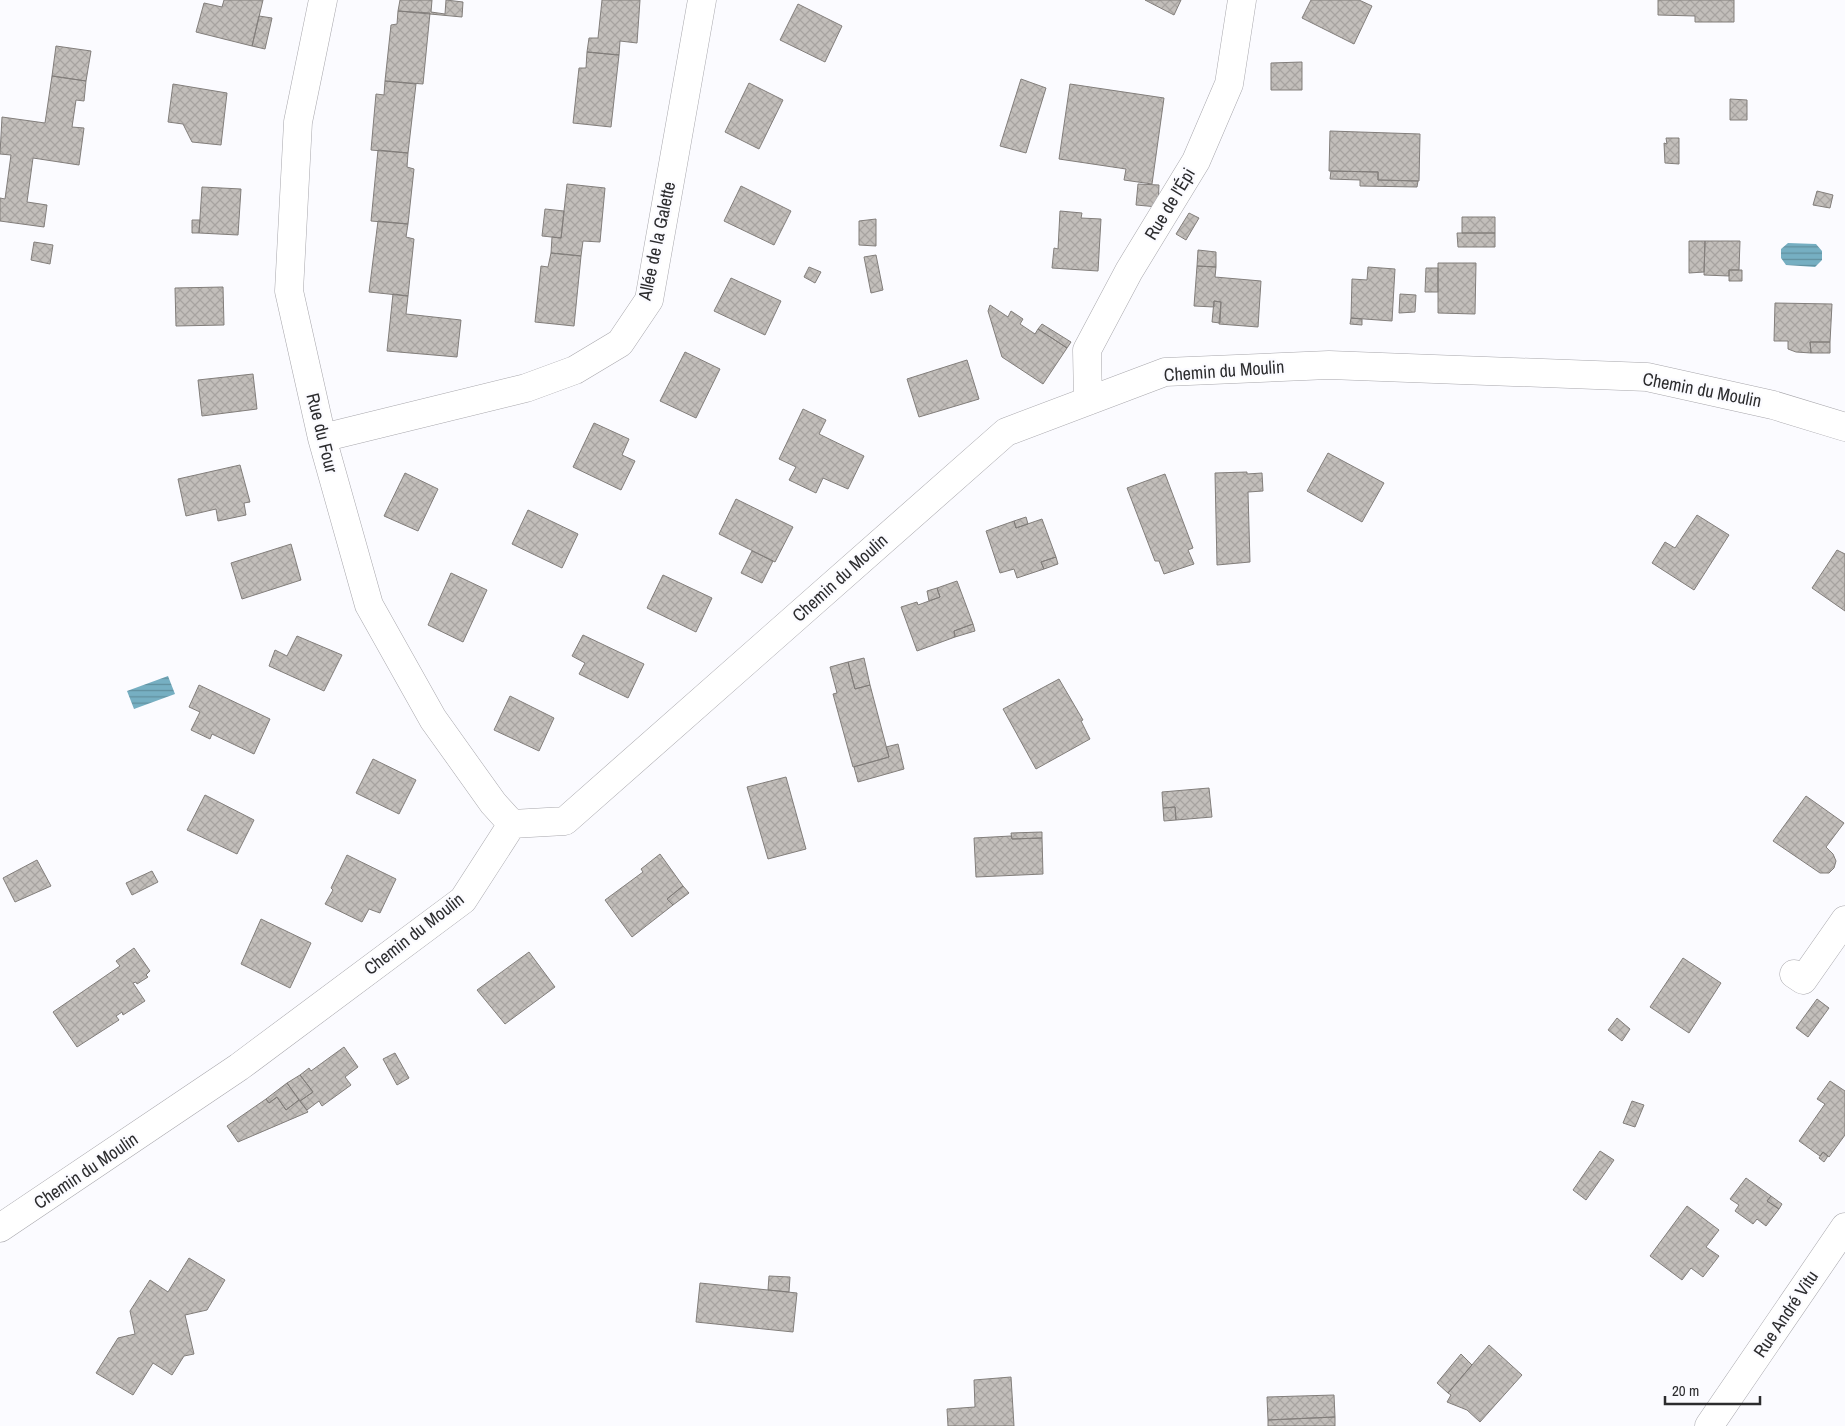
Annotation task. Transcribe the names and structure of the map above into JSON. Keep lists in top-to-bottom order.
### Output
{
  "streets": {
    "street": [
      "Rue de l'Épi",
      "Allée de la Galette",
      "Chemin du Moulin",
      "Rue du Four",
      "Rue André Vitu"
    ]
  },
  "crossings": [
    ["Rue de l'Épi", "Chemin du Moulin"],
    ["Allée de la Galette", "Rue du Four"],
    ["Chemin du Moulin", "Rue du Four"]
  ],
  "scale_bar": "20 m"
}
